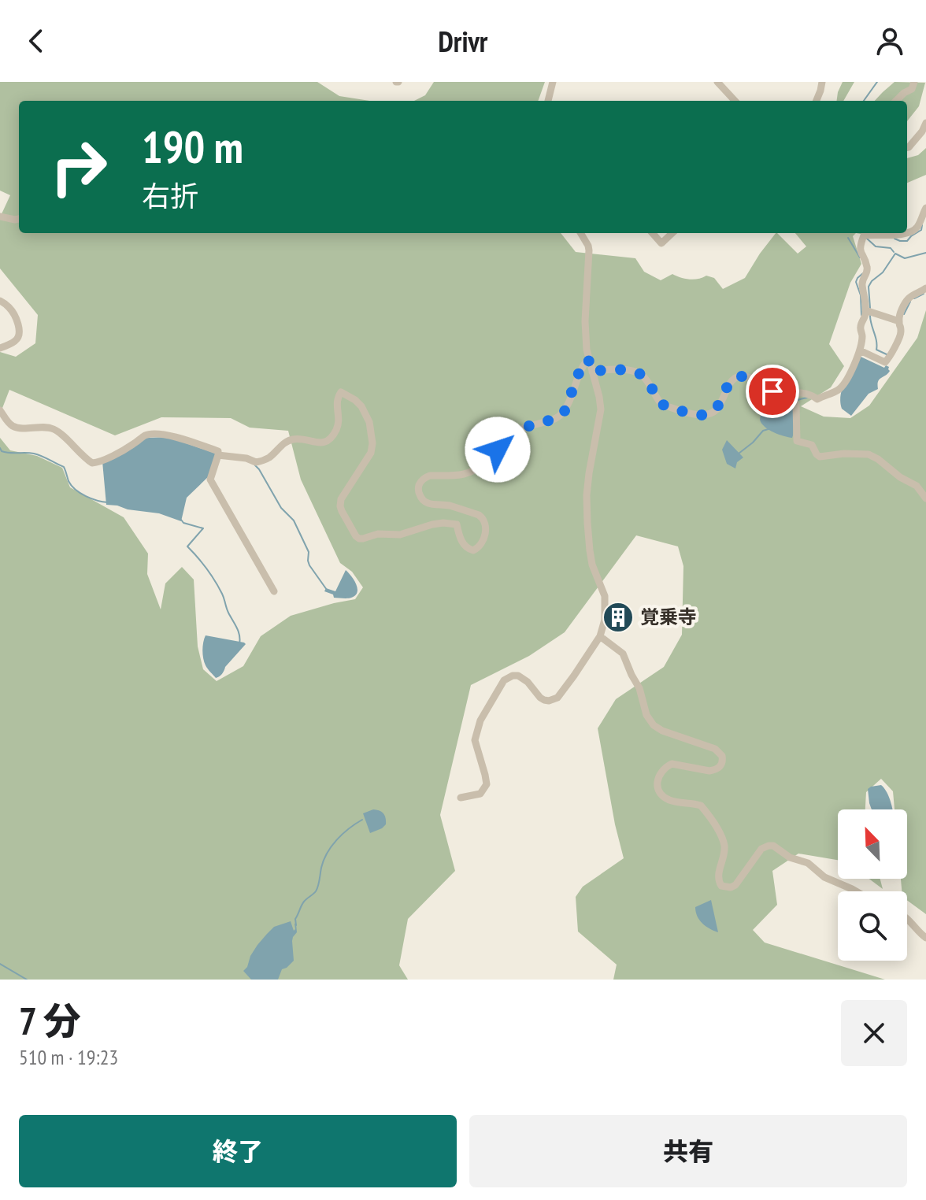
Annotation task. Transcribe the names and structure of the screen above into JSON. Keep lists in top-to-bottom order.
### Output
{
  "places": {
    "building": ["覚乗寺"]
  },
  "north": "top left",
  "page": {
    "header": "Drivr",
    "turn": ["190 m", "右折"],
    "heading": ["7 分", "510 m · 19:23"],
    "buttons": ["終了", "共有"]
  }
}
